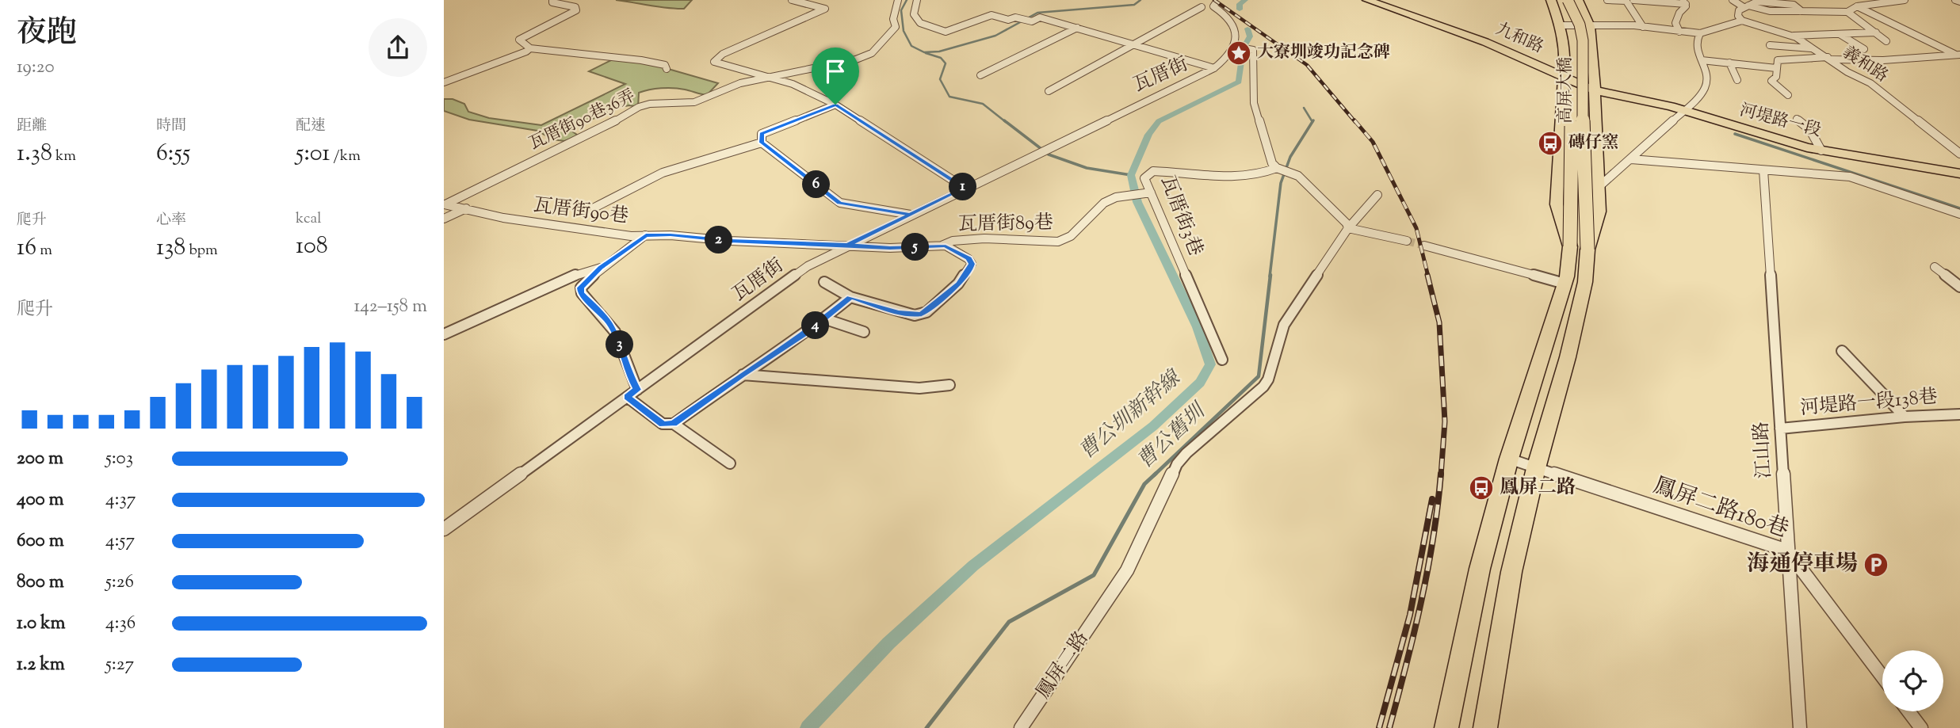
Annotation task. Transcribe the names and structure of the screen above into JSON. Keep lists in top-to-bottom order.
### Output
{
  "streets": {
    "main road": ["九和路", "高屏大橋", "河堤路一段"],
    "street": [
      "義和路",
      "瓦厝街",
      "瓦厝街90巷36弄",
      "瓦厝街90巷",
      "瓦厝街3巷",
      "瓦厝街89巷",
      "河堤路一段138巷",
      "江山路",
      "鳳屏二路180巷",
      "鳳屏二路"
    ]
  },
  "crossings": [
    ["九和路", "河堤路一段"],
    ["瓦厝街", "瓦厝街90巷"],
    ["瓦厝街", "瓦厝街89巷"],
    ["瓦厝街90巷36弄", "瓦厝街90巷"],
    ["瓦厝街90巷", "瓦厝街89巷"],
    ["瓦厝街3巷", "瓦厝街89巷"],
    ["河堤路一段138巷", "江山路"],
    ["江山路", "鳳屏二路180巷"]
  ],
  "water": ["曹公圳新幹線", "曹公舊圳"],
  "places": {
    "place": ["大寮圳竣功記念碑"],
    "bus stop": ["磚仔窯", "鳳屏二路"],
    "parking": ["海通停車場"]
  },
  "page": {
    "heading": ["夜跑", "19:20"],
    "stats": [
      ["距離", "1.38 km"],
      ["時間", "6:55"],
      ["配速", "5:01 /km"],
      ["爬升", "16 m"],
      ["心率", "138 bpm"],
      ["kcal", "108"]
    ],
    "pins": [
      "6",
      "1",
      "2",
      "5",
      "4",
      "3"
    ],
    "chart": ["爬升", "142–158 m"],
    "list": [
      {
        "name": "200 m",
        "note": "5:03"
      },
      {
        "name": "400 m",
        "note": "4:37"
      },
      {
        "name": "600 m",
        "note": "4:57"
      },
      {
        "name": "800 m",
        "note": "5:26"
      },
      {
        "name": "1.0 km",
        "note": "4:36"
      },
      {
        "name": "1.2 km",
        "note": "5:27"
      }
    ]
  }
}
